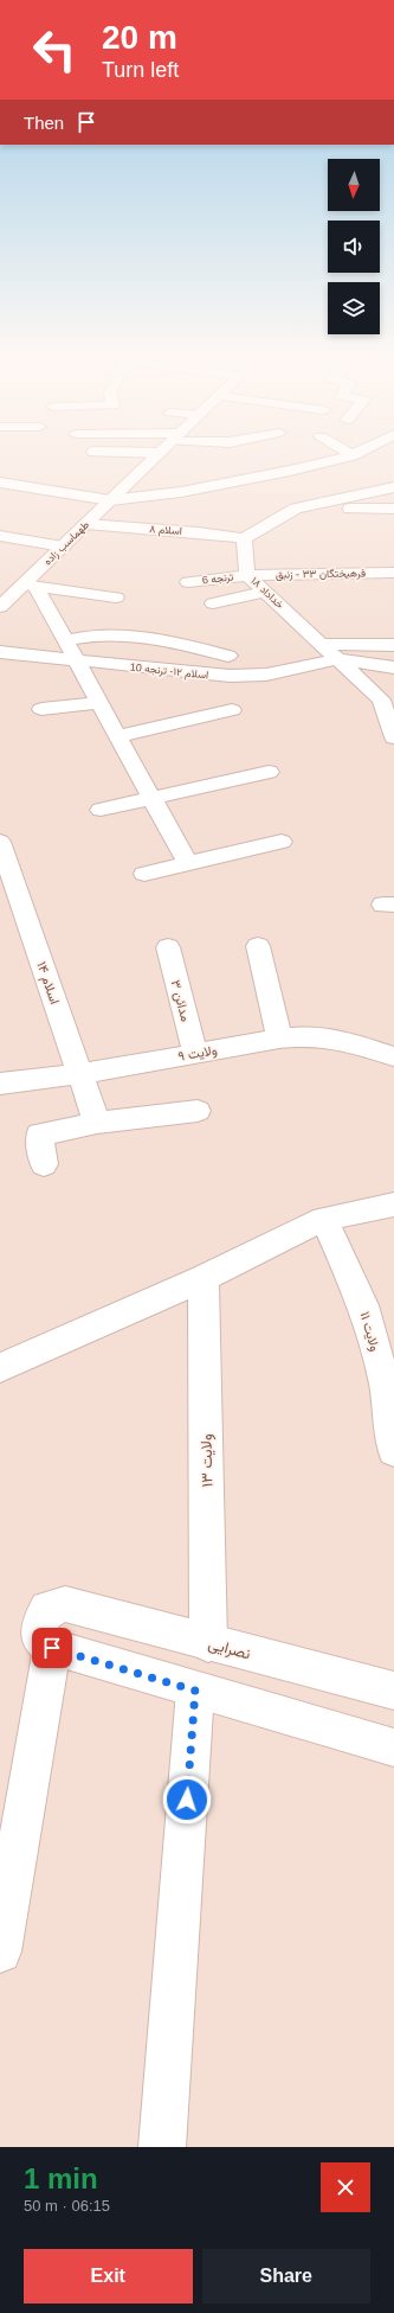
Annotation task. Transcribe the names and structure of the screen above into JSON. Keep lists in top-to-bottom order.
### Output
{
  "streets": {
    "street": [
      "اسلام ۸",
      "طهماسب زاده",
      "فرهیختگان ۳۳ - زنبق",
      "ترنجه 6",
      "خداداد ۱۸",
      "اسلام ۱۲- ترنجه 10",
      "اسلام ۱۴",
      "مدائن ۳",
      "ولایت ۹",
      "ولایت ۱۱",
      "ولایت ۱۳",
      "نصرایی"
    ]
  },
  "crossings": [
    ["اسلام ۸", "طهماسب زاده"],
    ["اسلام ۸", "خداداد ۱۸"],
    ["فرهیختگان ۳۳ - زنبق", "ترنجه 6"],
    ["فرهیختگان ۳۳ - زنبق", "خداداد ۱۸"],
    ["ترنجه 6", "خداداد ۱۸"],
    ["خداداد ۱۸", "اسلام ۱۲- ترنجه 10"],
    ["اسلام ۱۴", "ولایت ۹"],
    ["مدائن ۳", "ولایت ۹"],
    ["ولایت ۱۳", "نصرایی"]
  ],
  "north": "bottom",
  "page": {
    "turn": ["20 m", "Turn left"],
    "then": "Then",
    "heading": ["1 min", "50 m · 06:15"],
    "buttons": ["Exit", "Share"]
  }
}
